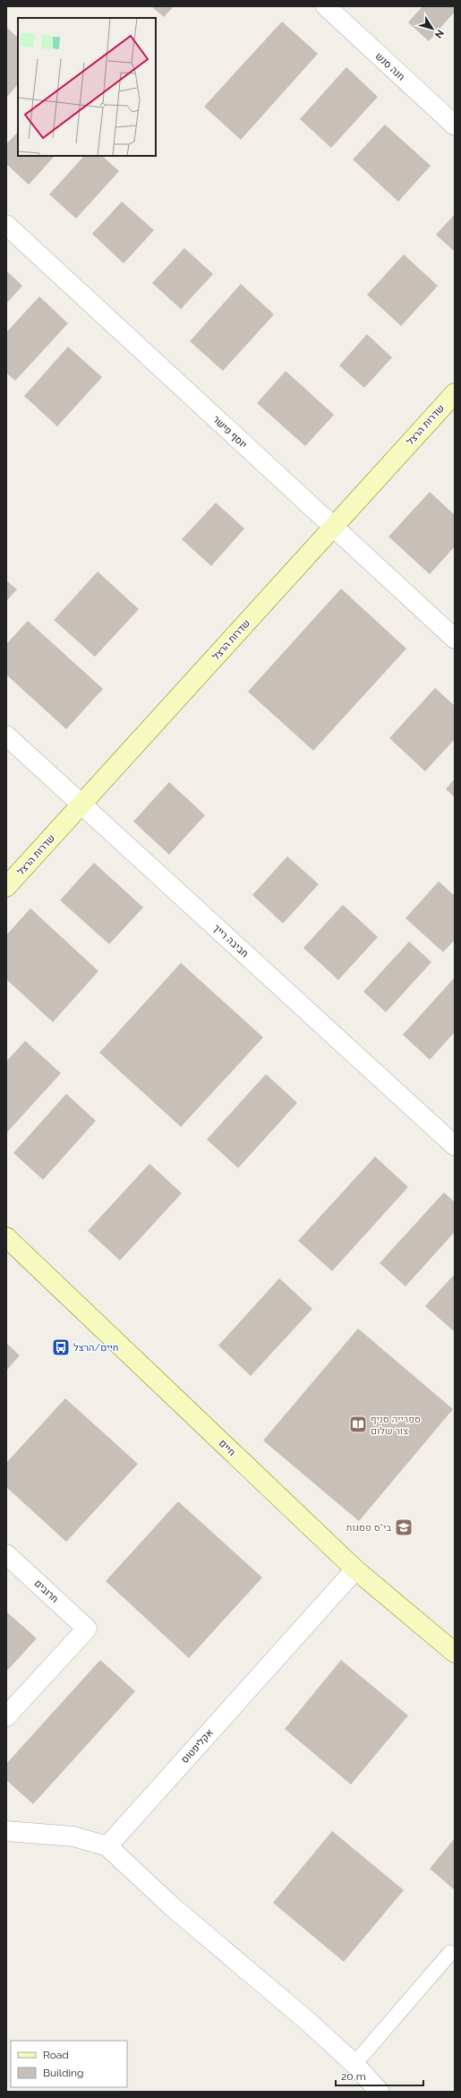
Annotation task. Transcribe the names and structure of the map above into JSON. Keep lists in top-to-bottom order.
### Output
{
  "streets": {
    "street": [
      "חנה סנש",
      "שדרות הרצל",
      "יוסף פישר",
      "חביבה רייך",
      "חיים",
      "חרובים",
      "אקליפטוס"
    ]
  },
  "crossings": [
    ["שדרות הרצל", "יוסף פישר"],
    ["שדרות הרצל", "חביבה רייך"],
    ["חיים", "אקליפטוס"]
  ],
  "places": {
    "bus stop": ["חיים/הרצל"],
    "library": ["ספרייה סניף צור שלום"],
    "school or university": ["בי\"ס פסגות"]
  },
  "legend": ["Road", "Building"],
  "scale_bar": "20 m",
  "north": "bottom right"
}
